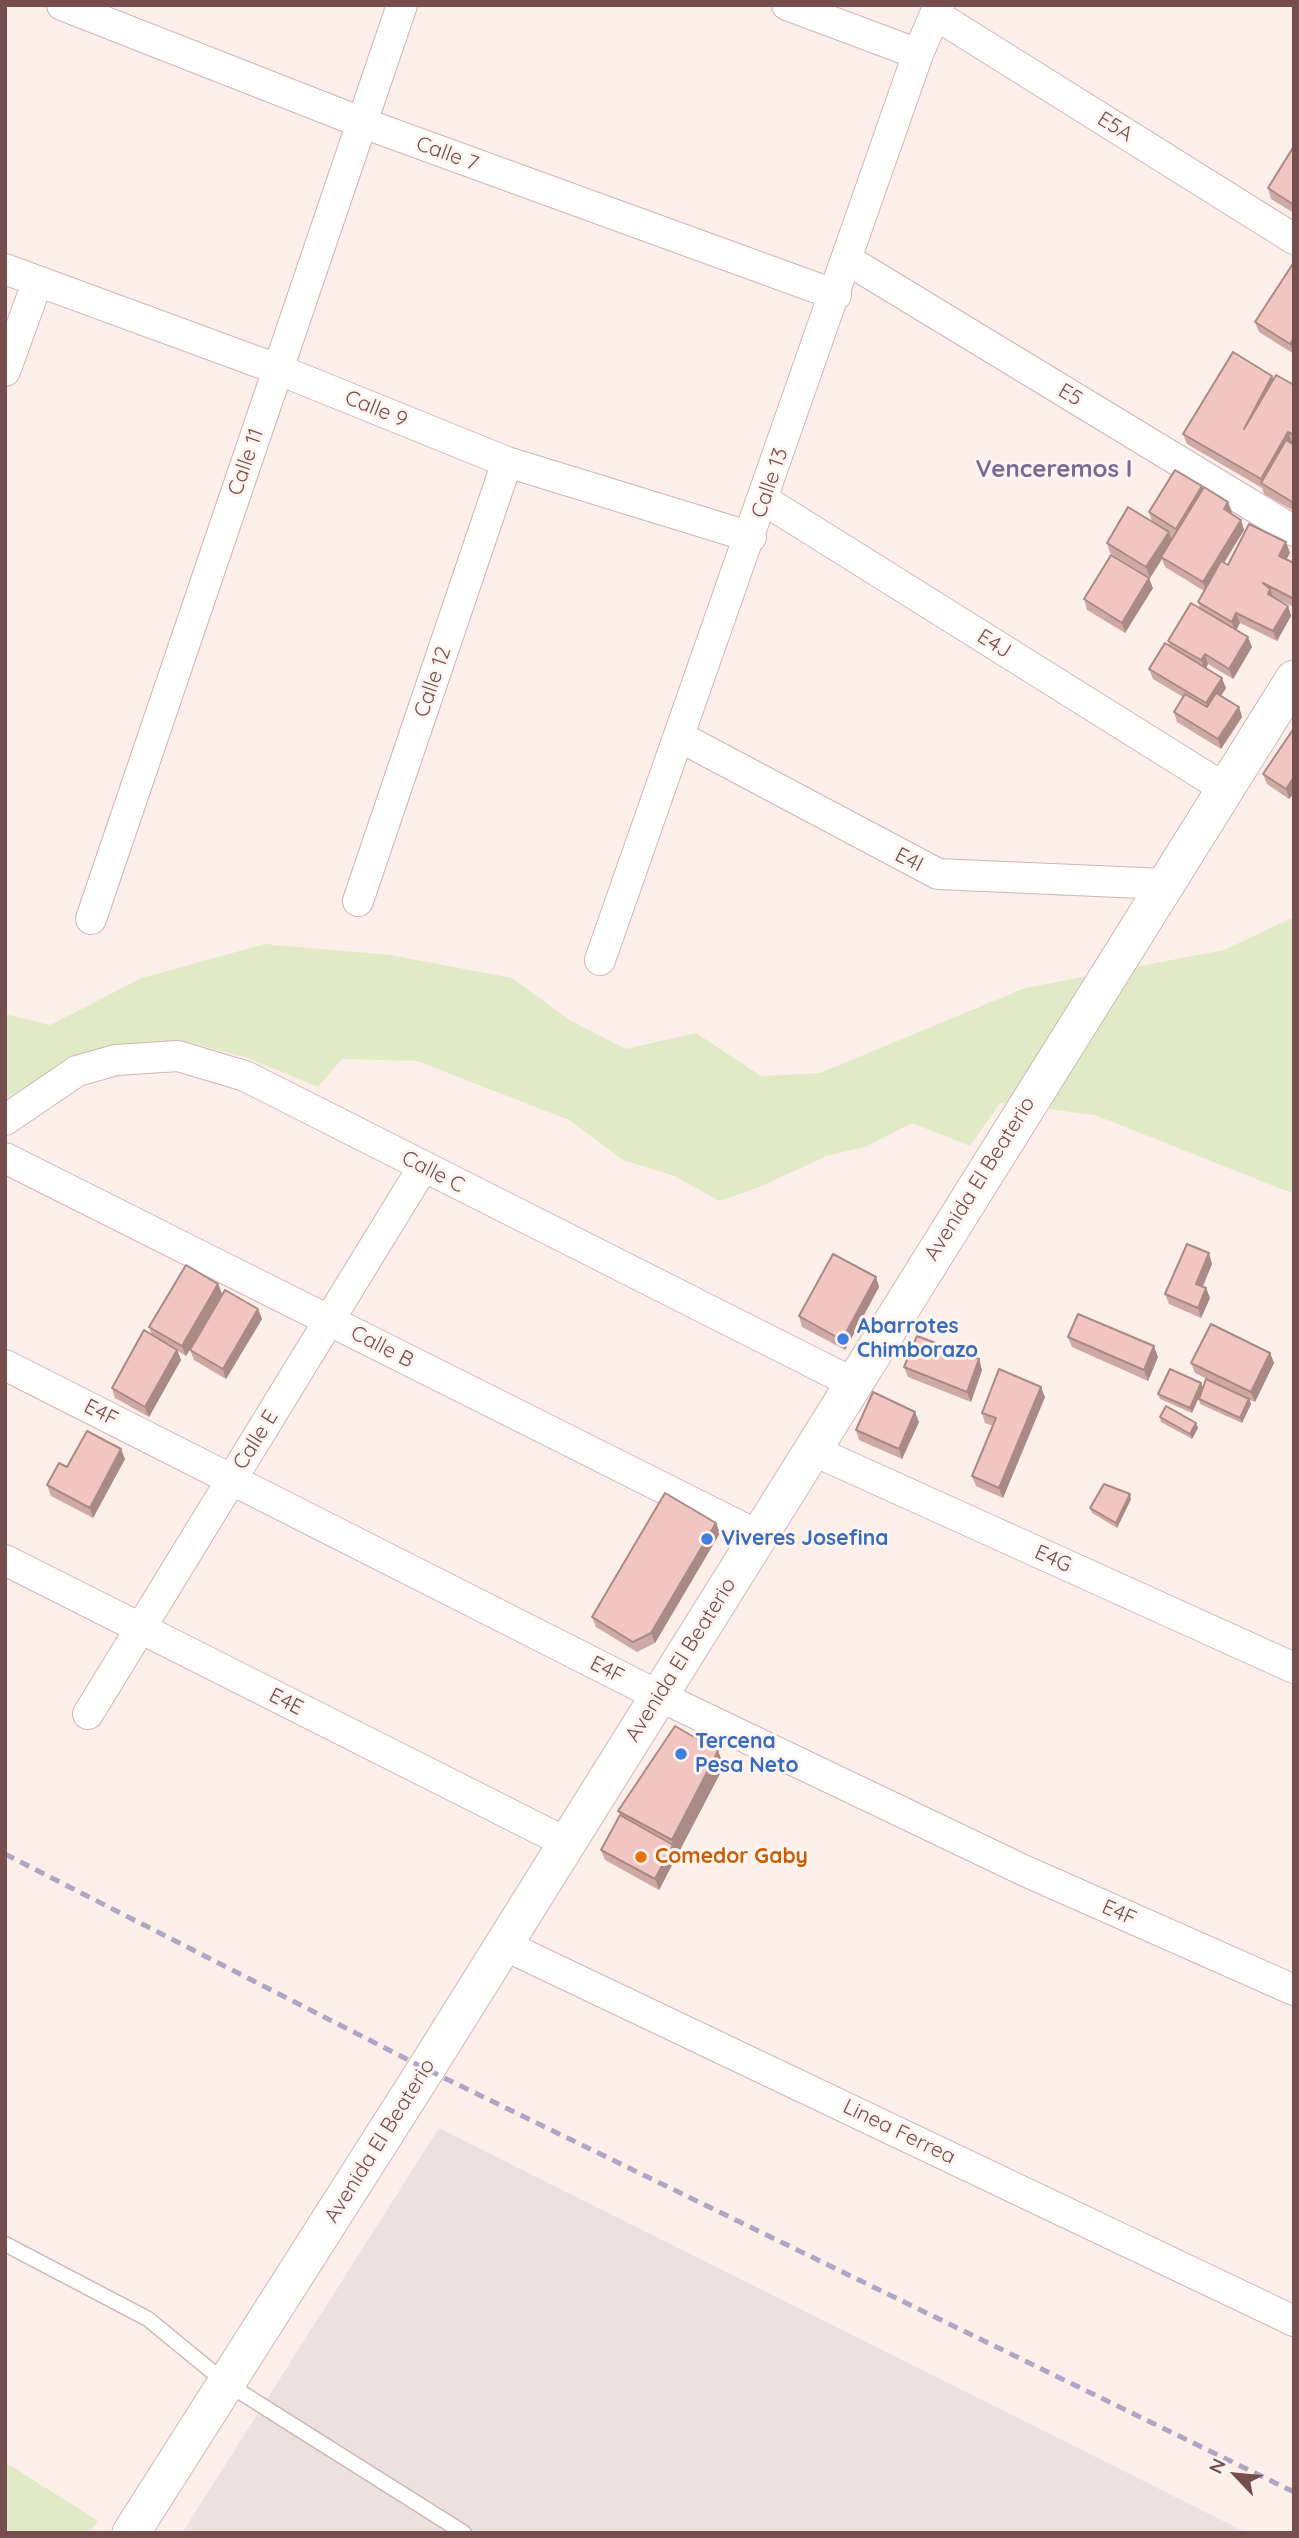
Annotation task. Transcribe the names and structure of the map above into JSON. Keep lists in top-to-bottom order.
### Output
{
  "streets": {
    "street": [
      "E5A",
      "Calle 7",
      "E5",
      "Calle 9",
      "Calle 11",
      "Calle 13",
      "E4J",
      "Calle 12",
      "E4I",
      "Calle C",
      "Avenida El Beaterio",
      "Calle B",
      "E4F",
      "Calle E",
      "E4G",
      "E4E",
      "Linea Ferrea"
    ]
  },
  "crossings": [
    ["E5A", "Calle 13"],
    ["Calle 7", "Calle 11"],
    ["Calle 7", "Calle 13"],
    ["E5", "Calle 13"],
    ["Calle 9", "Calle 11"],
    ["Calle 9", "Calle 13"],
    ["Calle 9", "Calle 12"],
    ["Calle 13", "E4J"],
    ["Calle 13", "E4I"],
    ["E4J", "Avenida El Beaterio"],
    ["E4I", "Avenida El Beaterio"],
    ["Calle C", "Avenida El Beaterio"],
    ["Calle C", "Calle E"],
    ["Avenida El Beaterio", "Calle B"],
    ["Avenida El Beaterio", "E4F"],
    ["Avenida El Beaterio", "E4G"],
    ["Avenida El Beaterio", "E4E"],
    ["Avenida El Beaterio", "Linea Ferrea"],
    ["Calle B", "Calle E"],
    ["E4F", "Calle E"],
    ["Calle E", "E4E"]
  ],
  "districts": ["Venceremos I"],
  "places": [
    "Abarrotes Chimborazo",
    "Viveres Josefina",
    "Tercena Pesa Neto",
    "Comedor Gaby"
  ],
  "north": "top left"
}
